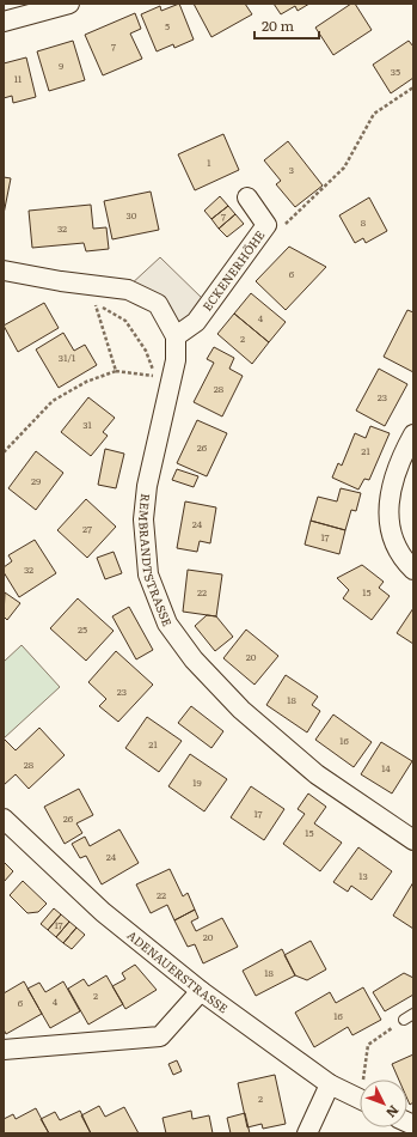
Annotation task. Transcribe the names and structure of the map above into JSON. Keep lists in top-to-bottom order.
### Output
{
  "streets": {
    "street": ["ECKENERHÖHE", "REMBRANDTSTRASSE", "ADENAUERSTRASSE"]
  },
  "crossings": [
    ["ECKENERHÖHE", "REMBRANDTSTRASSE"]
  ],
  "house_numbers": [
    "5",
    "7",
    "9",
    "35",
    "11",
    "1",
    "3",
    "30",
    "7",
    "8",
    "32",
    "6",
    "4",
    "2",
    "31/1",
    "28",
    "23",
    "31",
    "26",
    "21",
    "29",
    "24",
    "27",
    "17",
    "32",
    "22",
    "15",
    "25",
    "20",
    "23",
    "18",
    "16",
    "21",
    "28",
    "14",
    "19",
    "17",
    "26",
    "15",
    "24",
    "13",
    "22",
    "17",
    "20",
    "18",
    "2",
    "4",
    "6",
    "16",
    "2"
  ],
  "scale_bar": "20 m",
  "north": "bottom right"
}
